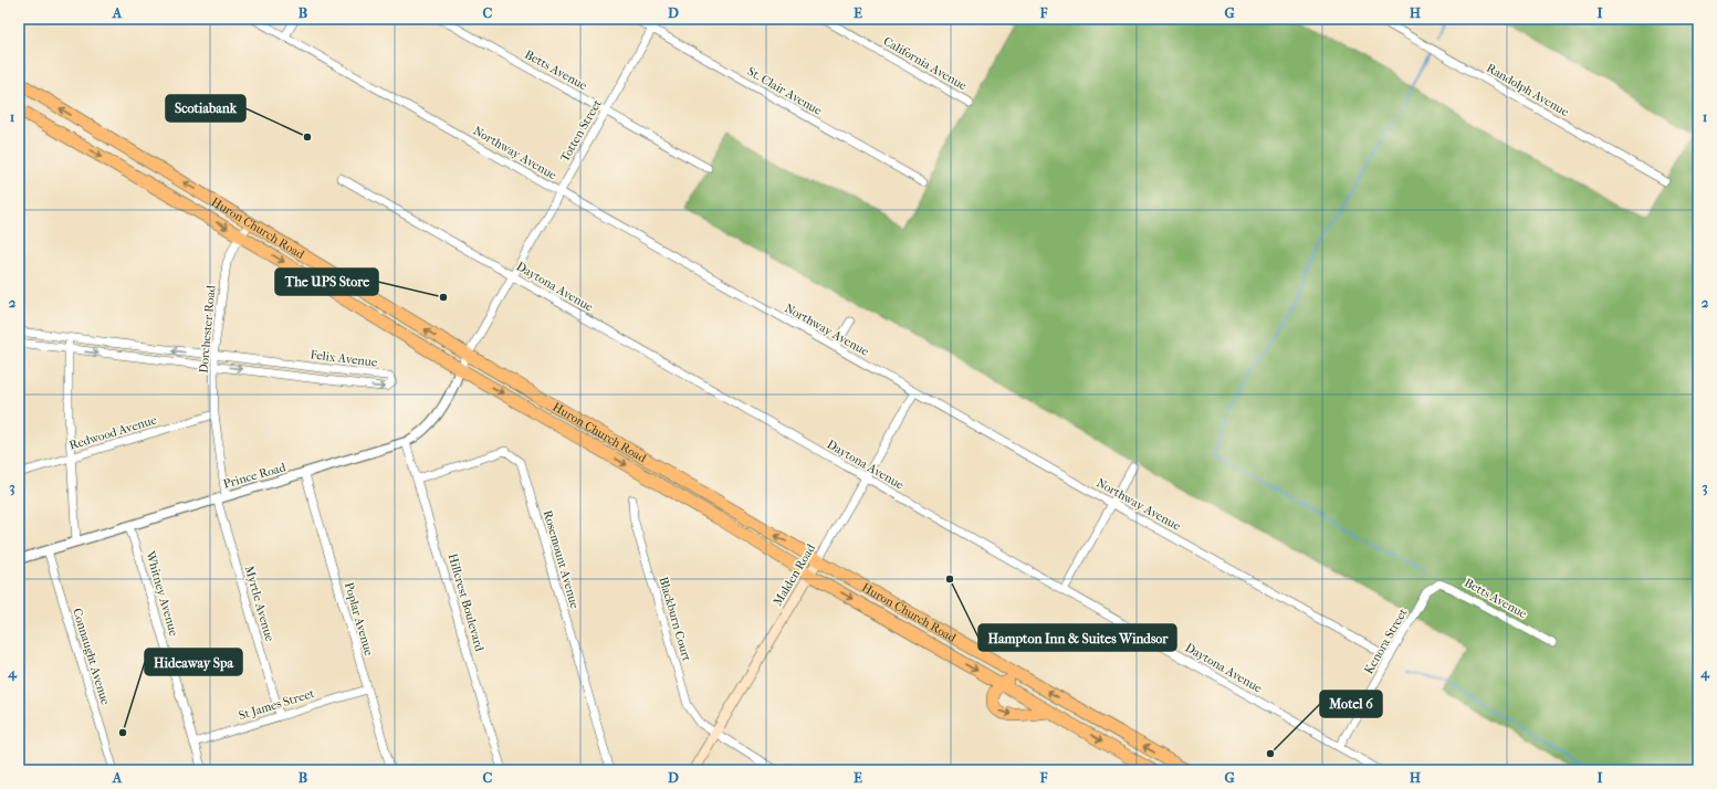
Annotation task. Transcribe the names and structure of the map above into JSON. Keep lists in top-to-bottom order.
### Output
{
  "streets": {
    "highway": ["Huron Church Road"],
    "main road": ["Malden Road"],
    "street": [
      "California Avenue",
      "Betts Avenue",
      "Randolph Avenue",
      "St. Clair Avenue",
      "Totten Street",
      "Northway Avenue",
      "Daytona Avenue",
      "Dorchester Road",
      "Felix Avenue",
      "Redwood Avenue",
      "Prince Road",
      "Rosemount Avenue",
      "Whitney Avenue",
      "Hillcrest Boulevard",
      "Myrtle Avenue",
      "Poplar Avenue",
      "Blackburn Court",
      "Kenora Street",
      "Connaught Avenue",
      "St James Street"
    ]
  },
  "crossings": [
    ["Betts Avenue", "Totten Street"],
    ["Betts Avenue", "Kenora Street"],
    ["St. Clair Avenue", "Totten Street"],
    ["Totten Street", "Northway Avenue"],
    ["Totten Street", "Huron Church Road"],
    ["Totten Street", "Daytona Avenue"],
    ["Totten Street", "Prince Road"],
    ["Northway Avenue", "Malden Road"],
    ["Northway Avenue", "Kenora Street"],
    ["Huron Church Road", "Dorchester Road"],
    ["Huron Church Road", "Prince Road"],
    ["Huron Church Road", "Malden Road"],
    ["Daytona Avenue", "Malden Road"],
    ["Daytona Avenue", "Kenora Street"],
    ["Dorchester Road", "Felix Avenue"],
    ["Dorchester Road", "Redwood Avenue"],
    ["Dorchester Road", "Prince Road"],
    ["Dorchester Road", "Myrtle Avenue"],
    ["Prince Road", "Whitney Avenue"],
    ["Prince Road", "Hillcrest Boulevard"],
    ["Prince Road", "Myrtle Avenue"],
    ["Prince Road", "Poplar Avenue"],
    ["Prince Road", "Connaught Avenue"],
    ["Rosemount Avenue", "Hillcrest Boulevard"],
    ["Malden Road", "Blackburn Court"],
    ["Whitney Avenue", "St James Street"],
    ["Myrtle Avenue", "St James Street"],
    ["Poplar Avenue", "St James Street"]
  ],
  "places": [
    "Scotiabank",
    "The UPS Store",
    "Hampton Inn & Suites Windsor",
    "Hideaway Spa",
    "Motel 6"
  ],
  "grid": {
    "columns": [
      "A",
      "B",
      "C",
      "D",
      "E",
      "F",
      "G",
      "H",
      "I"
    ],
    "rows": [
      "1",
      "2",
      "3",
      "4"
    ]
  }
}
